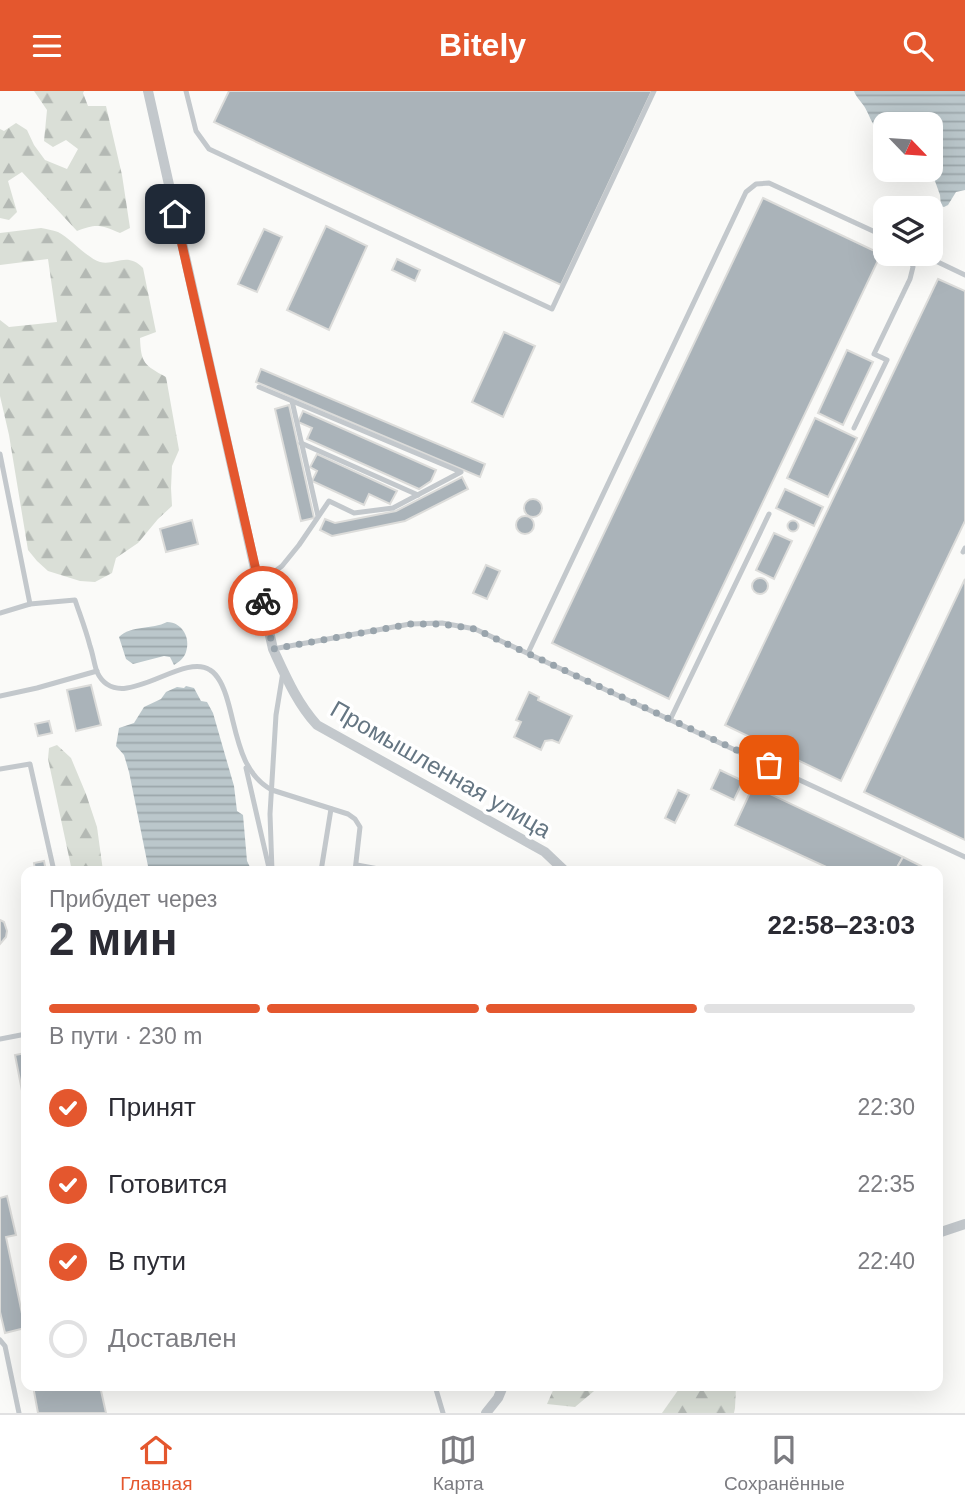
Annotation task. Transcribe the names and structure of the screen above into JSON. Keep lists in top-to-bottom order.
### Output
{
  "streets": {
    "street": ["Промышленная улица"]
  },
  "north": "bottom right",
  "page": {
    "header": "Bitely",
    "heading": ["2 мин", "Прибудет через", "22:58–23:03"],
    "bar": "В пути · 230 m",
    "list": [
      ["Принят", "22:30"],
      ["Готовится", "22:35"],
      ["В пути", "22:40"],
      "Доставлен"
    ],
    "tabs": ["Главная", "Карта", "Сохранённые"]
  }
}
